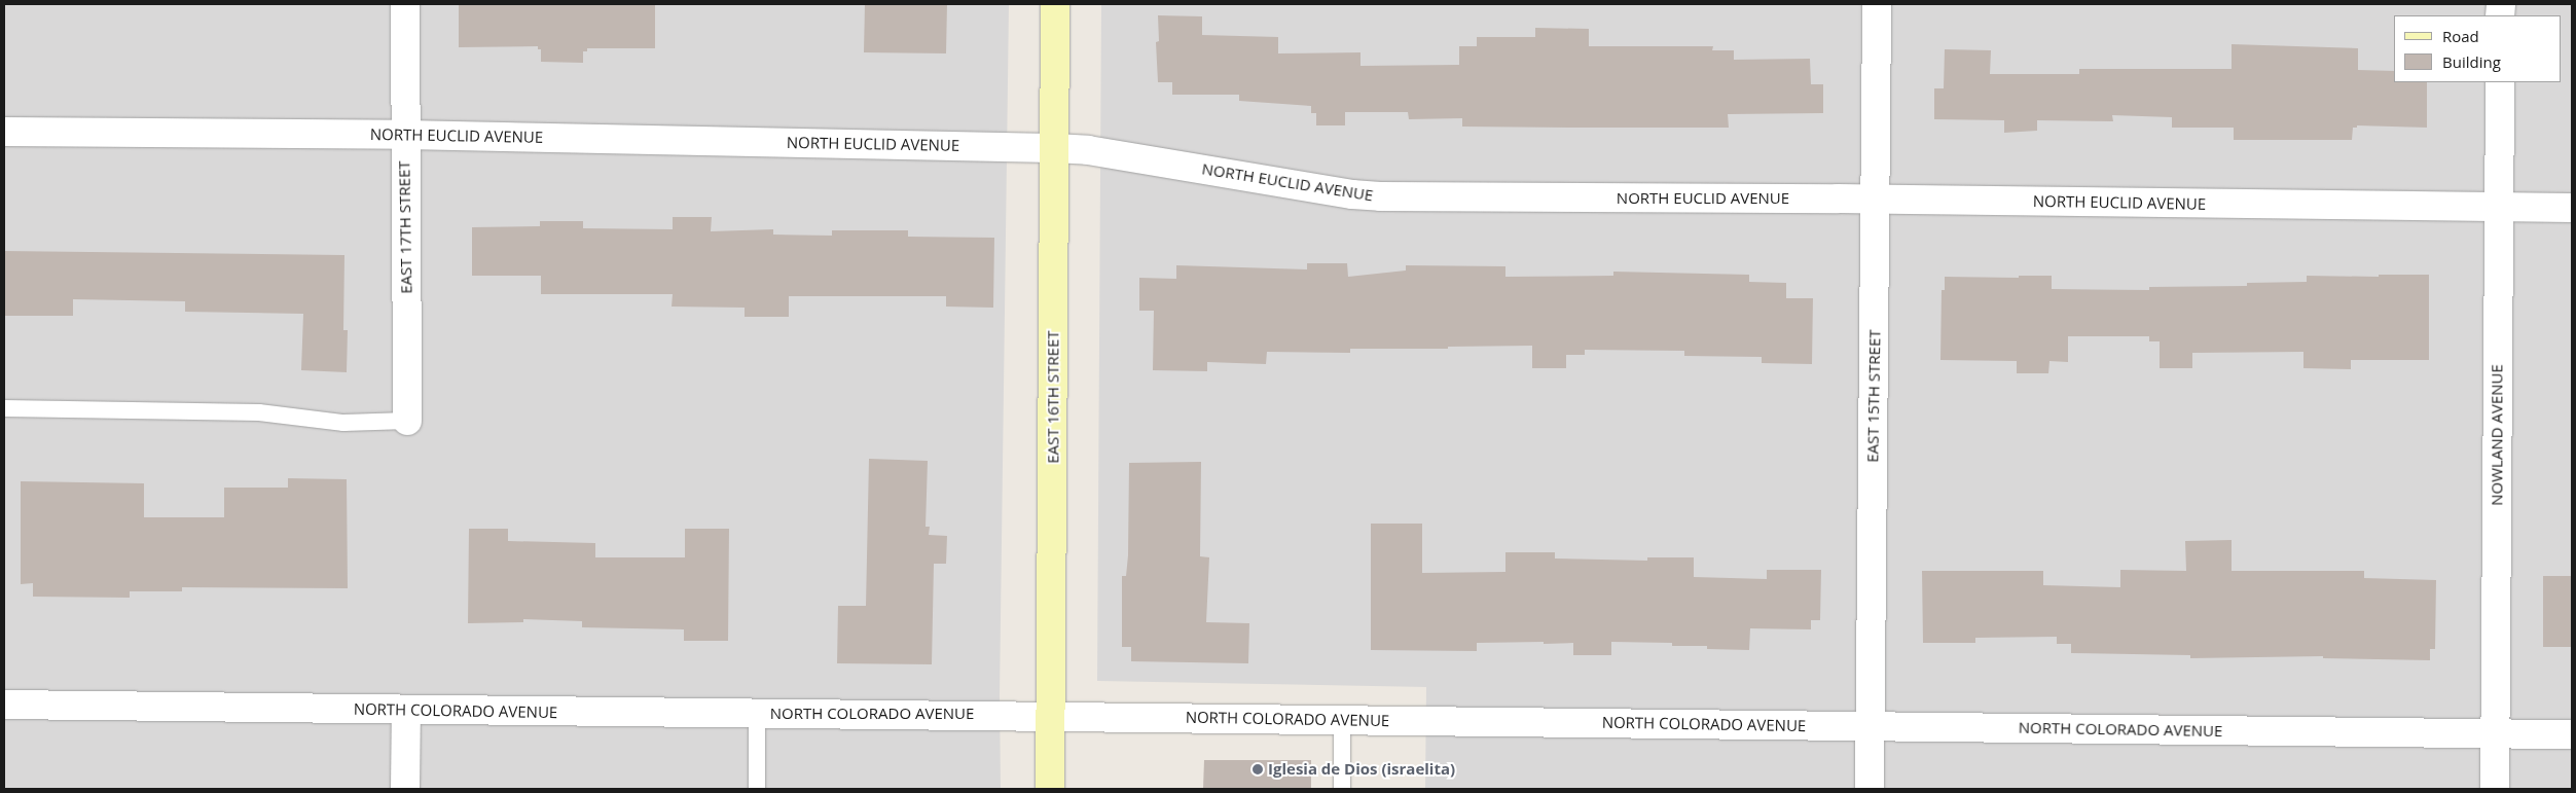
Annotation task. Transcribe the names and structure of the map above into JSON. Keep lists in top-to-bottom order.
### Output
{
  "streets": {
    "main road": ["EAST 16TH STREET"],
    "street": [
      "NORTH EUCLID AVENUE",
      "EAST 17TH STREET",
      "EAST 15TH STREET",
      "NOWLAND AVENUE",
      "NORTH COLORADO AVENUE"
    ]
  },
  "crossings": [
    ["NORTH EUCLID AVENUE", "EAST 17TH STREET"],
    ["NORTH EUCLID AVENUE", "EAST 15TH STREET"],
    ["NORTH EUCLID AVENUE", "EAST 16TH STREET"],
    ["NORTH EUCLID AVENUE", "NOWLAND AVENUE"],
    ["EAST 15TH STREET", "NORTH COLORADO AVENUE"],
    ["EAST 16TH STREET", "NORTH COLORADO AVENUE"],
    ["NOWLAND AVENUE", "NORTH COLORADO AVENUE"]
  ],
  "places": ["Iglesia de Dios (israelita)"],
  "legend": ["Road", "Building"]
}
